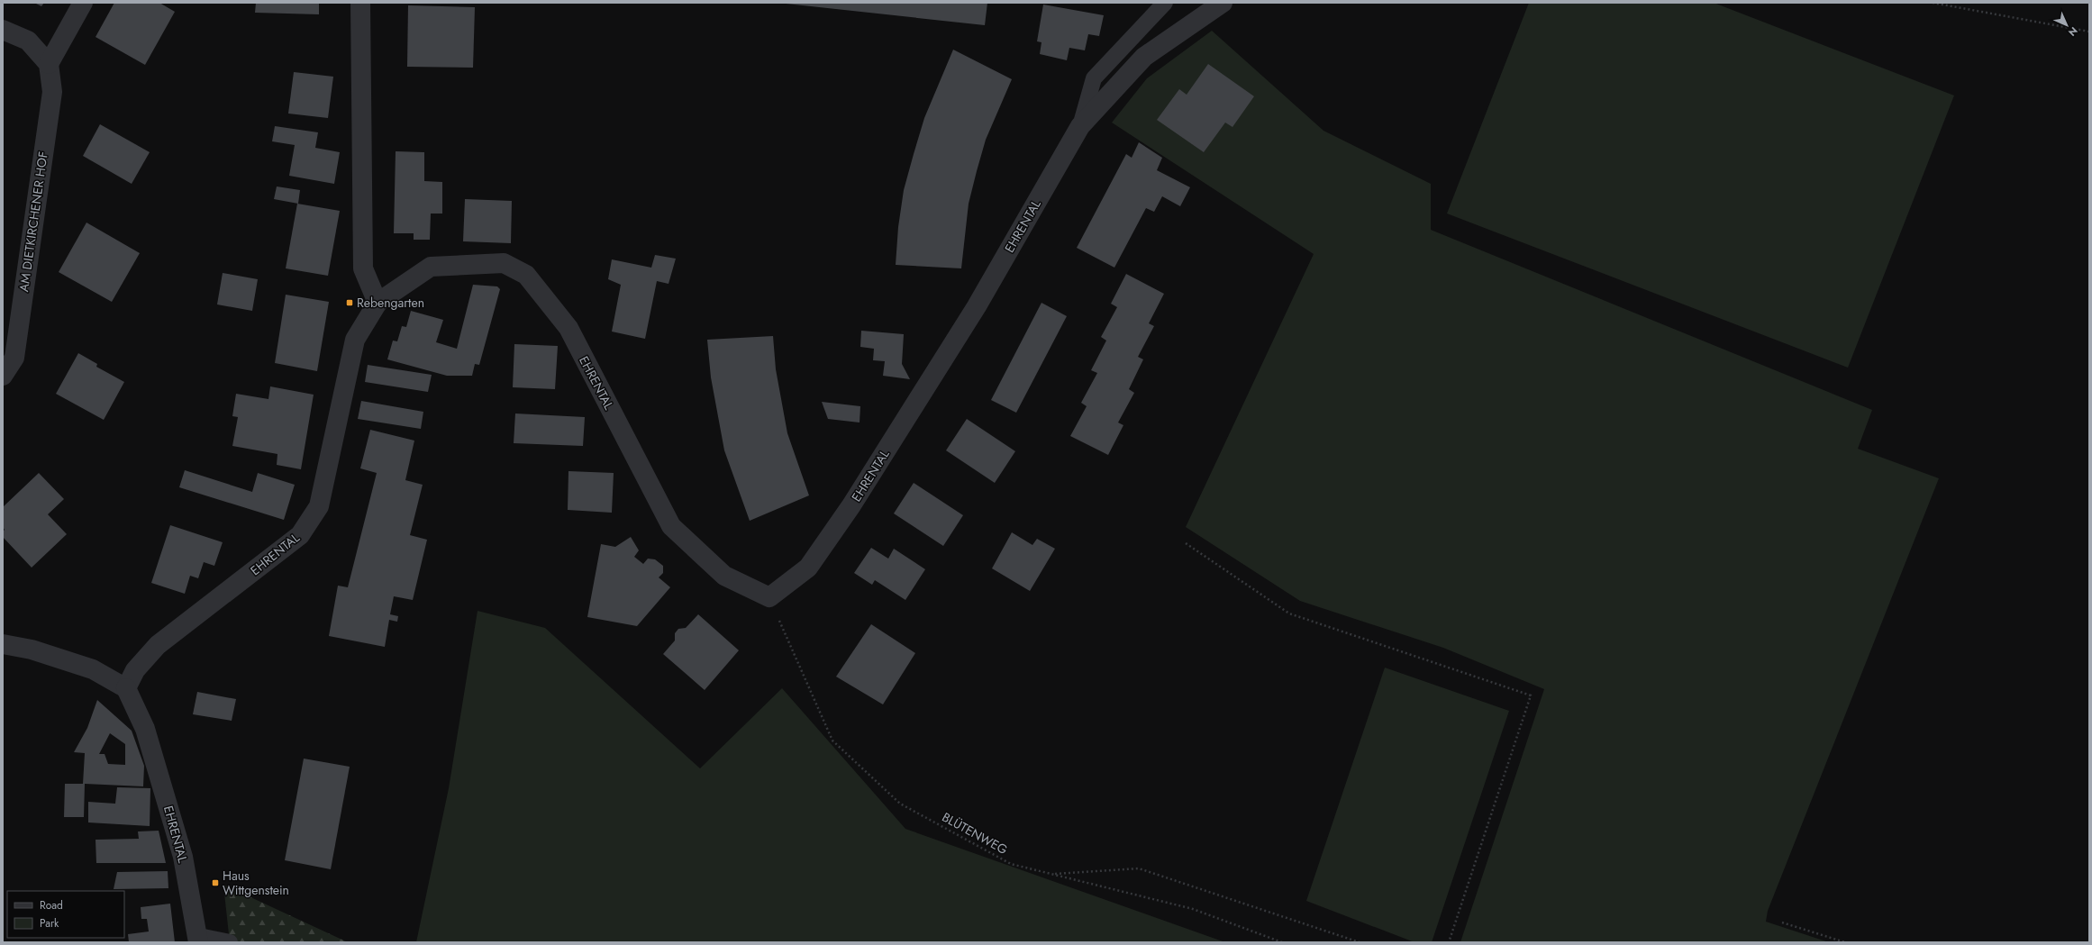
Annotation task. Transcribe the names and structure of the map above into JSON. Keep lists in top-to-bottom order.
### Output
{
  "streets": {
    "street": ["AM DIETKIRCHENER HOF", "EHRENTAL"],
    "path": ["BLÜTENWEG"]
  },
  "crossings": [
    ["EHRENTAL", "BLÜTENWEG"]
  ],
  "places": {
    "transit": ["Rebengarten", "Haus Wittgenstein"]
  },
  "legend": ["Road", "Park"],
  "north": "bottom right"
}
